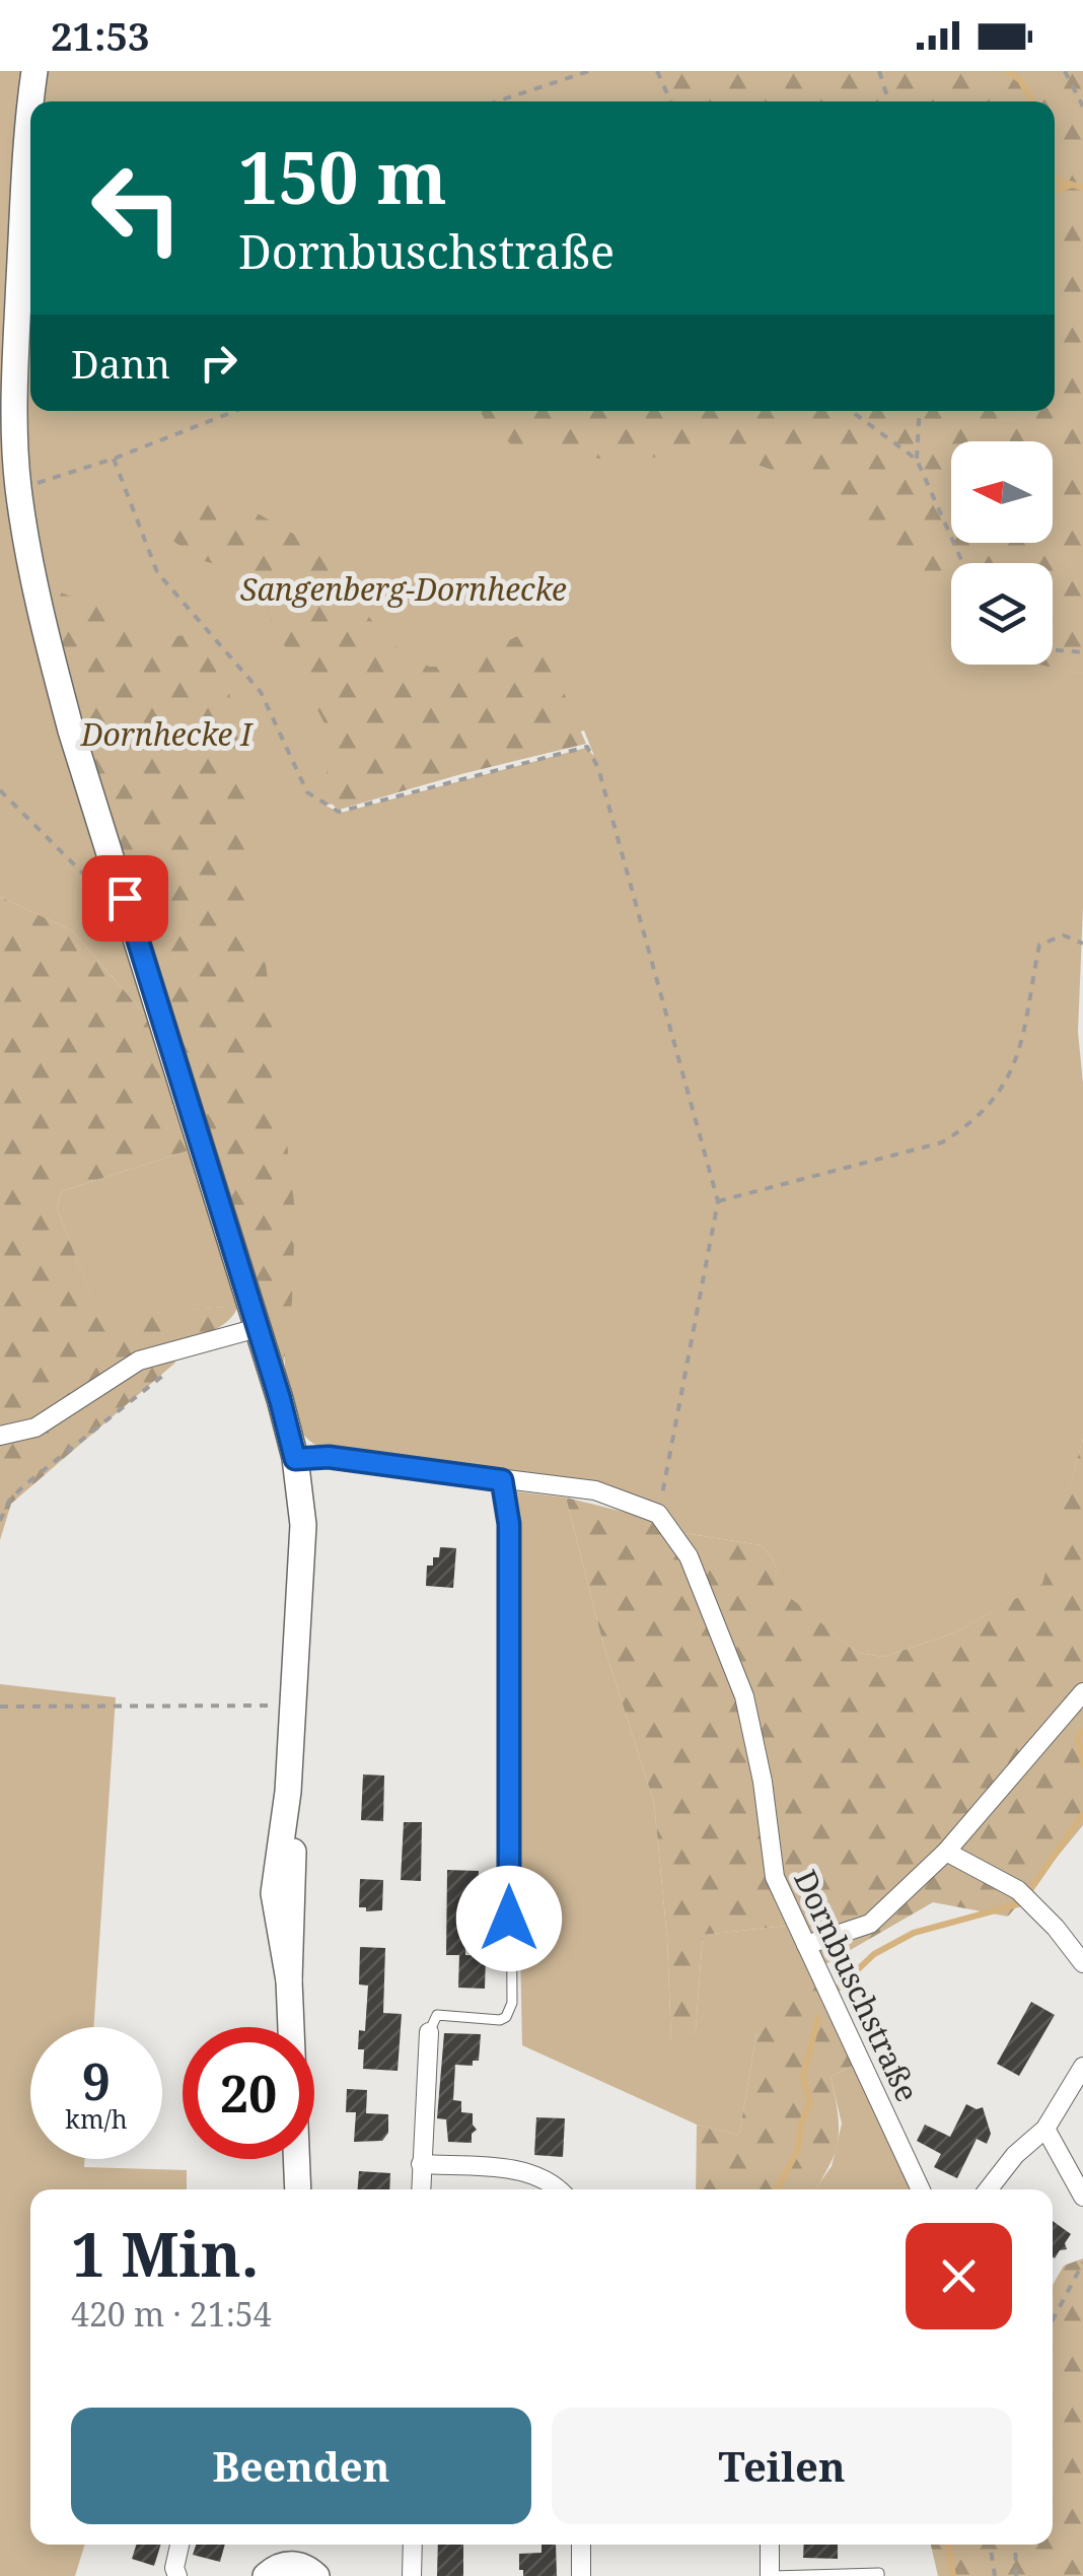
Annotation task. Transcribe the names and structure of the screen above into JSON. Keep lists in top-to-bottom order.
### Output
{
  "streets": {
    "street": ["Dornbuschstraße"]
  },
  "parks": ["Sangenberg-Dornhecke", "Dornhecke I"],
  "north": "left",
  "page": {
    "status": "21:53",
    "turn": ["150 m", "Dornbuschstraße"],
    "then": "Dann",
    "speed": "9 km/h",
    "limit": "20",
    "heading": ["1 Min.", "420 m · 21:54"],
    "buttons": ["Beenden", "Teilen"]
  }
}
